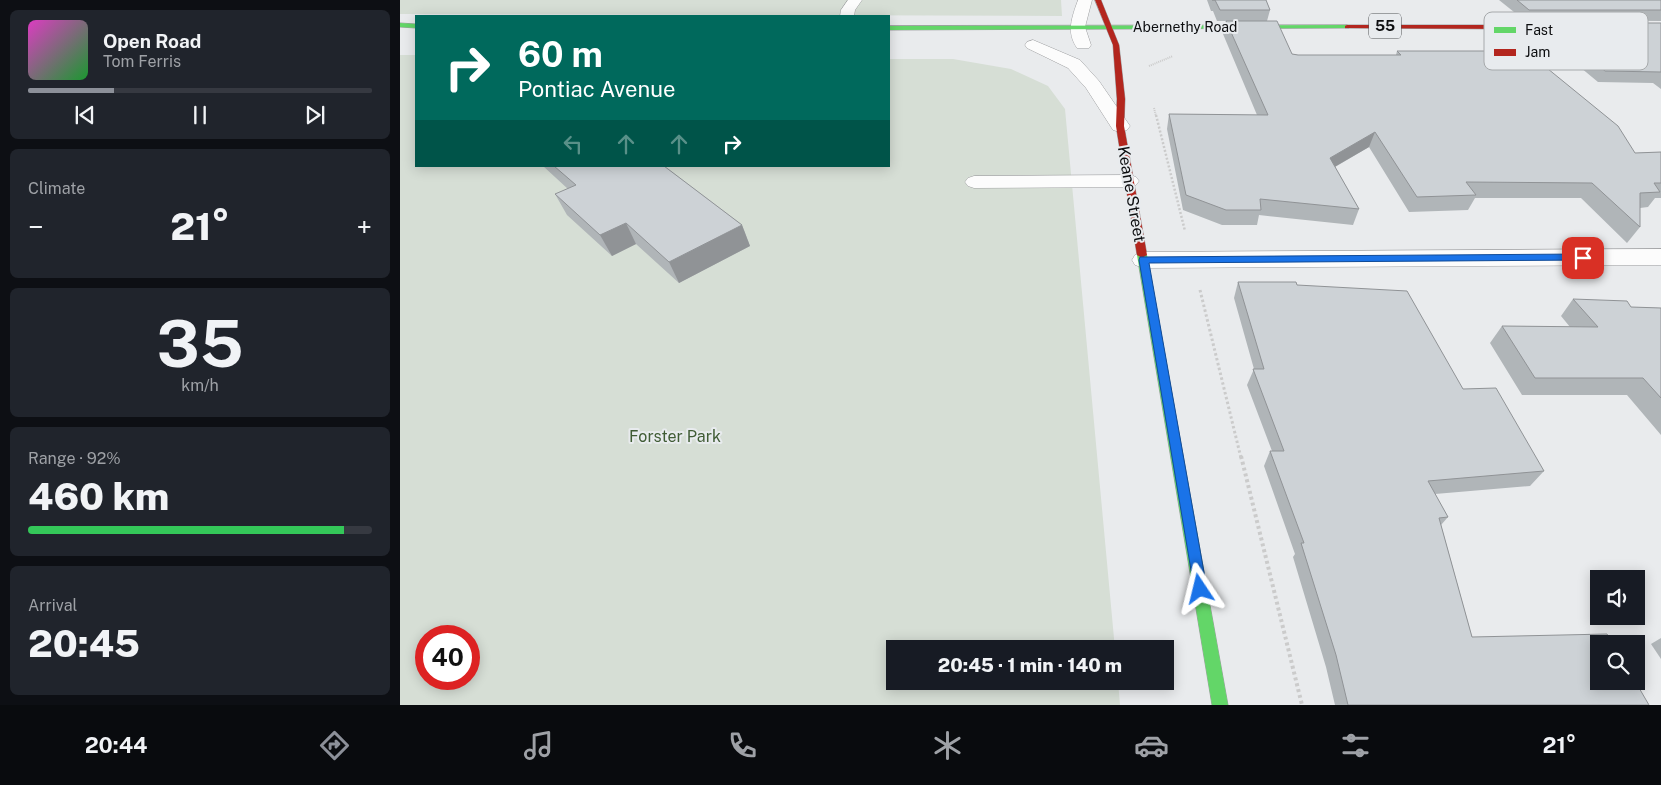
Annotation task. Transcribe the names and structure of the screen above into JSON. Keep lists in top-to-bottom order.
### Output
{
  "streets": {
    "main road": ["55", "Abernethy Road", "Keane Street"]
  },
  "crossings": [
    ["Abernethy Road", "Keane Street"]
  ],
  "parks": ["Forster Park"],
  "legend": ["Fast", "Jam"],
  "page": {
    "turn": ["60 m", "Pontiac Avenue"],
    "song": ["Open Road", "Tom Ferris"],
    "tile": [
      "Climate",
      ["35", "km/h"],
      ["Range · 92%", "460 km"],
      ["Arrival", "20:45"]
    ],
    "heat": ["−", "21°", "+"],
    "limit": "40",
    "trip": "20:45 · 1 min · 140 m",
    "tabs": ["20:44", "21°"]
  }
}
